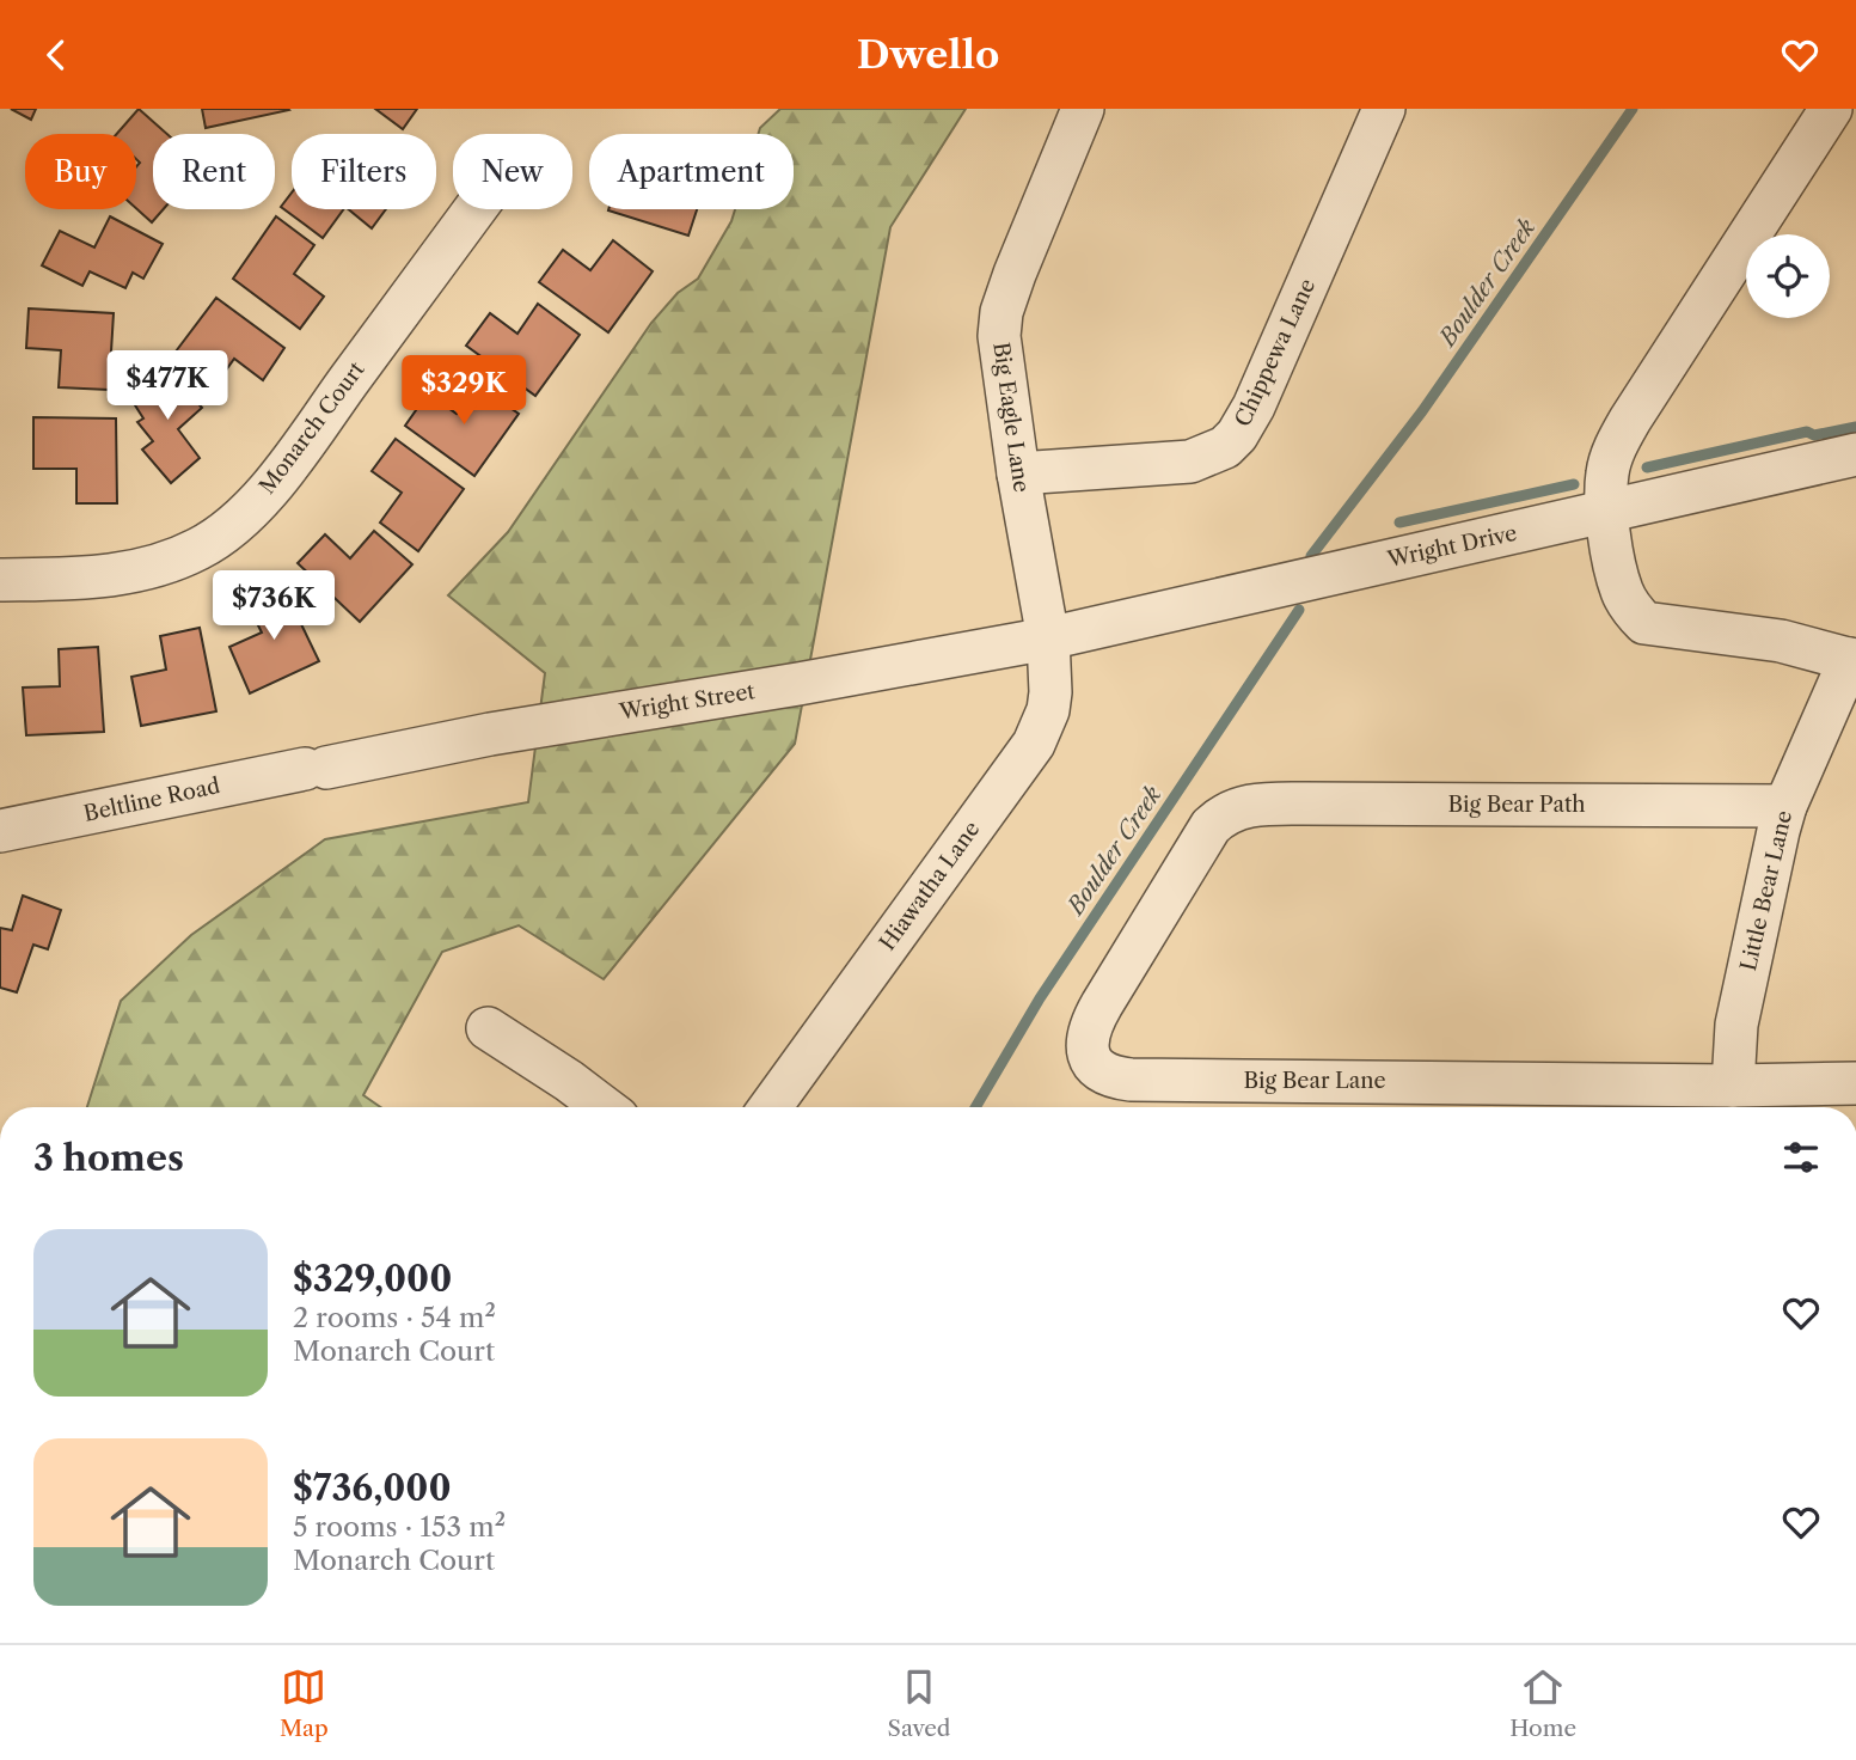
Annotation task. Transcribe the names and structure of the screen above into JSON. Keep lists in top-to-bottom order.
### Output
{
  "streets": {
    "street": [
      "Chippewa Lane",
      "Big Eagle Lane",
      "Monarch Court",
      "Wright Drive",
      "Wright Street",
      "Beltline Road",
      "Big Bear Path",
      "Hiawatha Lane",
      "Little Bear Lane",
      "Big Bear Lane"
    ]
  },
  "crossings": [
    ["Chippewa Lane", "Big Eagle Lane"],
    ["Big Eagle Lane", "Wright Drive"],
    ["Big Eagle Lane", "Wright Street"],
    ["Big Eagle Lane", "Hiawatha Lane"],
    ["Wright Drive", "Wright Street"],
    ["Wright Drive", "Hiawatha Lane"],
    ["Wright Street", "Beltline Road"],
    ["Wright Street", "Hiawatha Lane"],
    ["Big Bear Path", "Little Bear Lane"],
    ["Big Bear Path", "Big Bear Lane"],
    ["Little Bear Lane", "Big Bear Lane"]
  ],
  "water": ["Boulder Creek"],
  "page": {
    "header": "Dwello",
    "chip": [
      "Buy",
      "Rent",
      "Filters",
      "New",
      "Apartment"
    ],
    "price": ["$477K", "$329K", "$736K"],
    "heading": "3 homes",
    "list": [
      {
        "name": "$329,000",
        "note": "2 rooms · 54 m² · Monarch Court"
      },
      {
        "name": "$736,000",
        "note": "5 rooms · 153 m² · Monarch Court"
      }
    ],
    "tabs": ["Map", "Saved", "Home"]
  }
}
